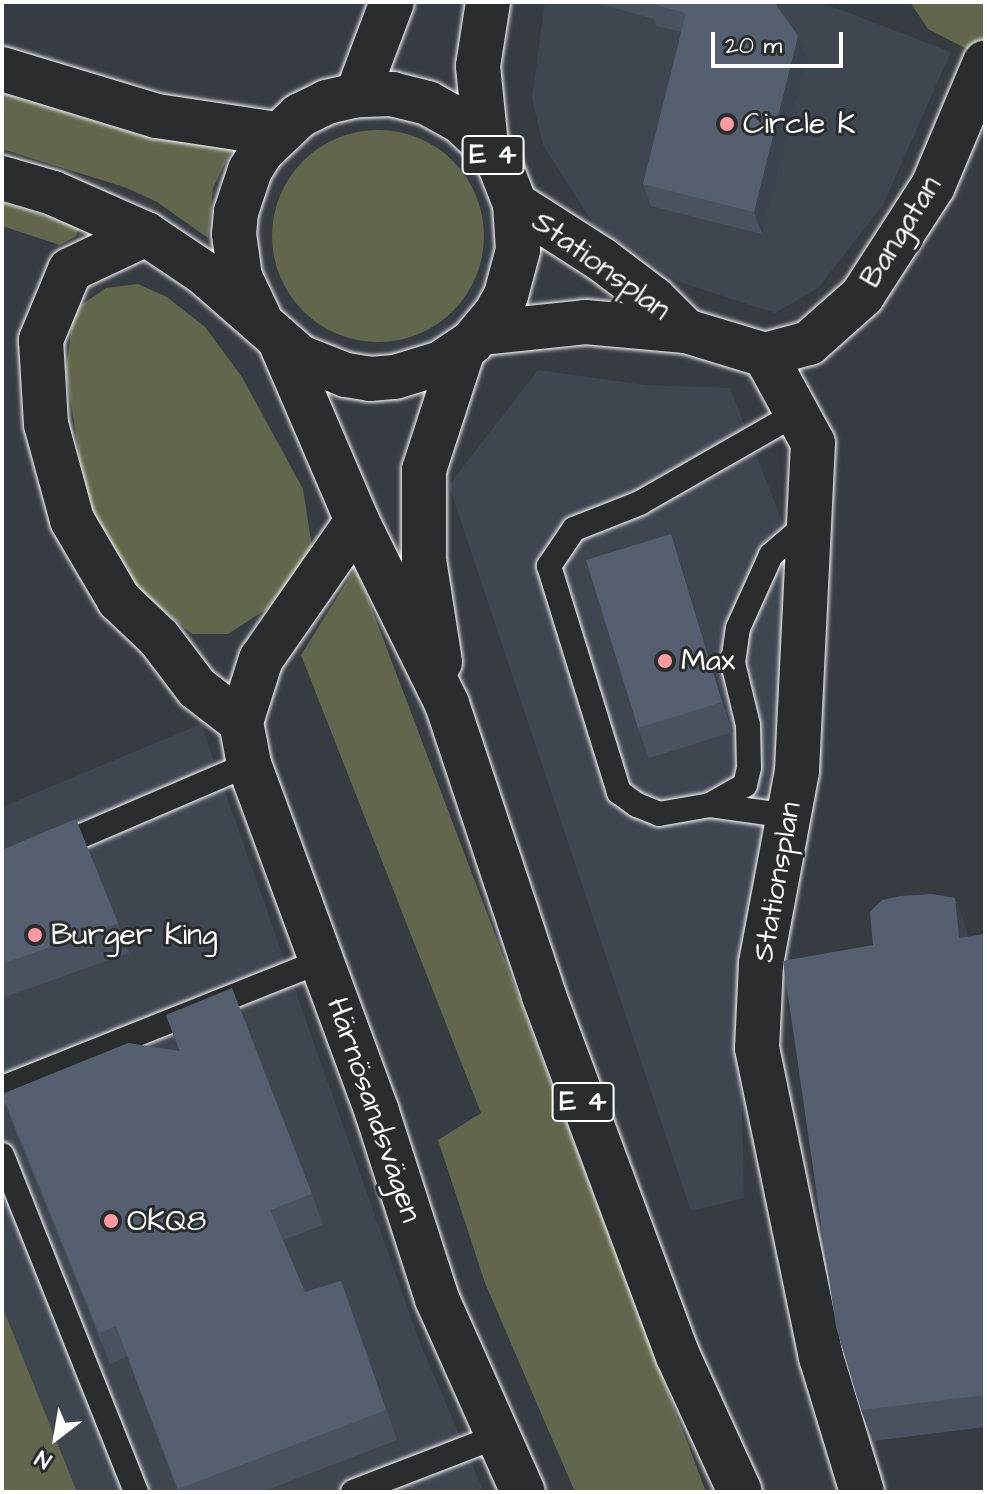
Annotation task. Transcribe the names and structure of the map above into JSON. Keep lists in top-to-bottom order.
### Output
{
  "streets": {
    "main road": [
      "E 4",
      "Bangatan",
      "Stationsplan",
      "Härnösandsvägen"
    ]
  },
  "crossings": [
    ["E 4", "Stationsplan"],
    ["E 4", "Härnösandsvägen"],
    ["Bangatan", "Stationsplan"]
  ],
  "places": [
    "Circle K",
    "Max",
    "Burger King",
    "OKQ8"
  ],
  "scale_bar": "20 m",
  "north": "bottom left"
}
